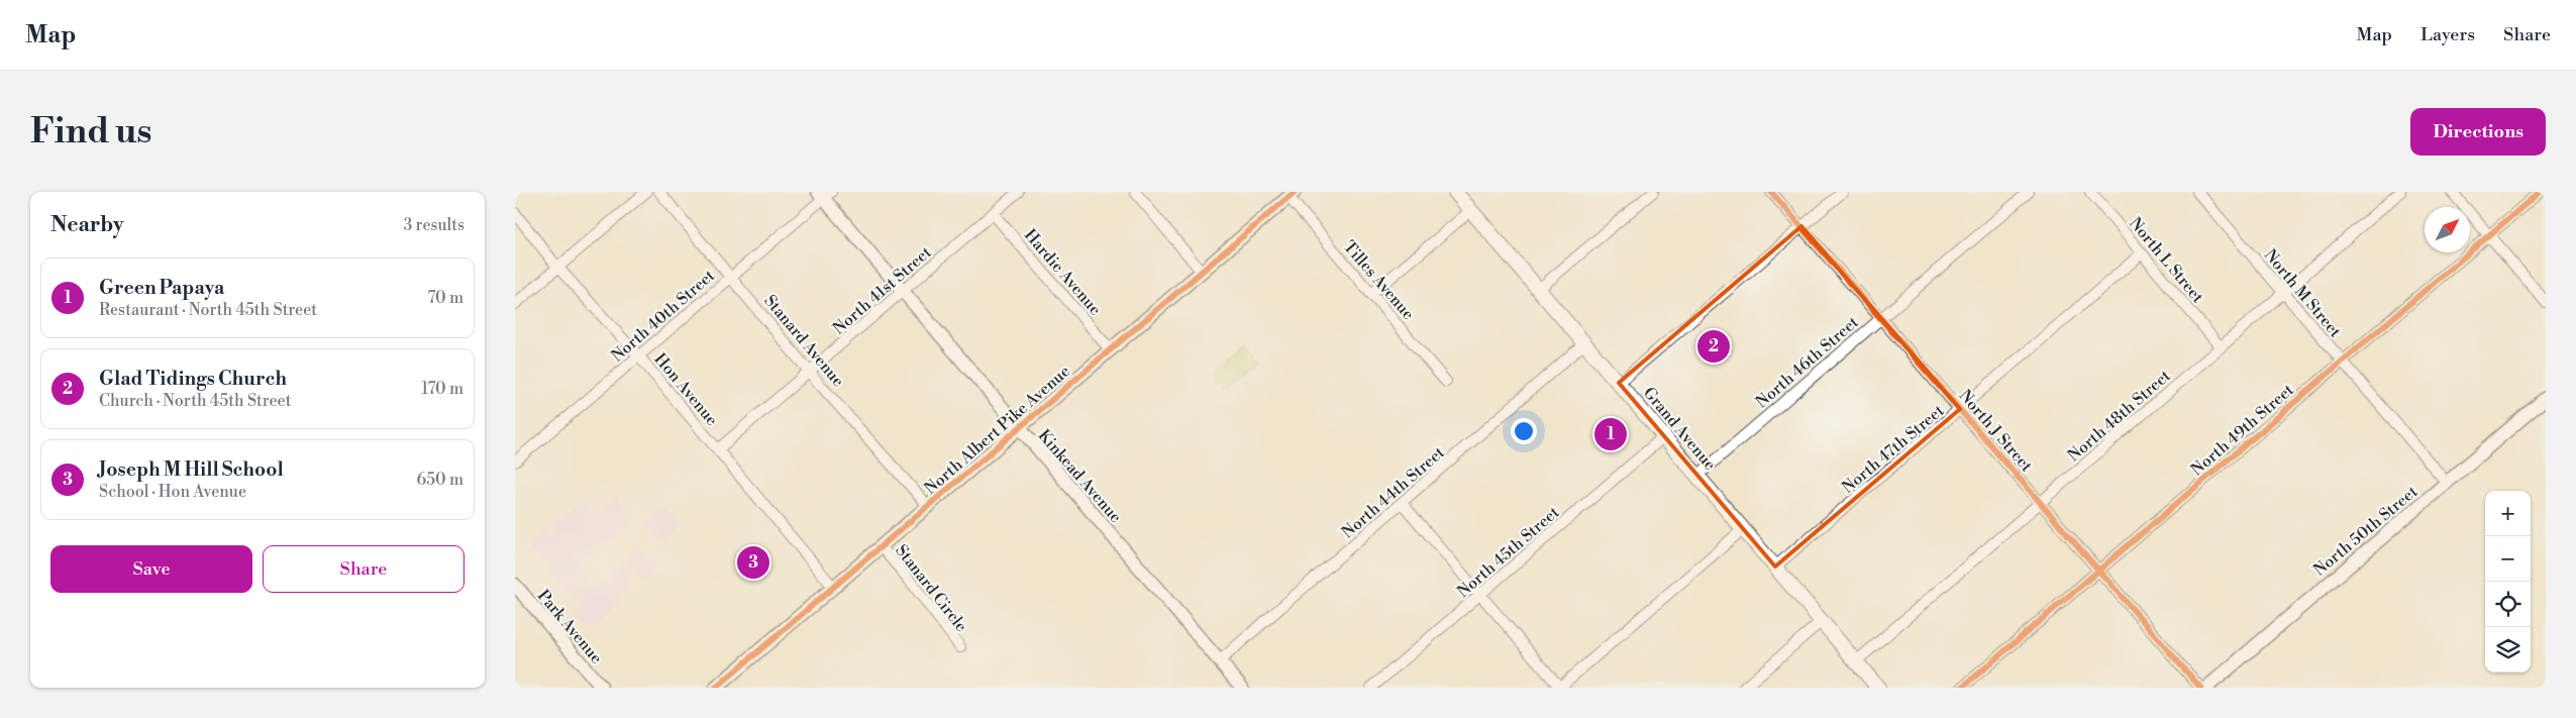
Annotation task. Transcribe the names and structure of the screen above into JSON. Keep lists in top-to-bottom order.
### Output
{
  "streets": {
    "main road": ["Grand Avenue"],
    "street": [
      "North L Street",
      "Hardie Avenue",
      "Tilles Avenue",
      "North 41st Street",
      "North M Street",
      "North 40th Street",
      "Stanard Avenue",
      "North 46th Street",
      "Hon Avenue",
      "North 48th Street",
      "North Albert Pike Avenue",
      "North 49th Street",
      "North J Street",
      "North 47th Street",
      "Kinkead Avenue",
      "North 44th Street",
      "North 50th Street",
      "North 45th Street",
      "Stanard Circle",
      "Park Avenue"
    ]
  },
  "crossings": [
    ["North L Street", "North 48th Street"],
    ["North L Street", "North 47th Street"],
    ["Hardie Avenue", "North 41st Street"],
    ["Hardie Avenue", "North Albert Pike Avenue"],
    ["Tilles Avenue", "North Albert Pike Avenue"],
    ["North 41st Street", "Stanard Avenue"],
    ["North 41st Street", "Hon Avenue"],
    ["North 41st Street", "Kinkead Avenue"],
    ["North M Street", "North 48th Street"],
    ["North M Street", "North 49th Street"],
    ["North M Street", "North 50th Street"],
    ["North 40th Street", "Stanard Avenue"],
    ["North 40th Street", "Hon Avenue"],
    ["North 40th Street", "Kinkead Avenue"],
    ["Stanard Avenue", "North Albert Pike Avenue"],
    ["North 46th Street", "Grand Avenue"],
    ["North 46th Street", "North J Street"],
    ["Hon Avenue", "North Albert Pike Avenue"],
    ["North 48th Street", "Grand Avenue"],
    ["North 48th Street", "North J Street"],
    ["Grand Avenue", "North 47th Street"],
    ["Grand Avenue", "North 44th Street"],
    ["Grand Avenue", "North 45th Street"],
    ["North Albert Pike Avenue", "Kinkead Avenue"],
    ["North Albert Pike Avenue", "Stanard Circle"],
    ["North 49th Street", "North J Street"],
    ["North J Street", "North 47th Street"],
    ["Kinkead Avenue", "North 44th Street"]
  ],
  "north": "top right",
  "page": {
    "header": "Map",
    "nav": ["Map", "Layers", "Share"],
    "buttons": [
      "Directions",
      ["Save", "Share"]
    ],
    "title": "Find us",
    "heading": ["Nearby", "3 results"],
    "list": [
      {
        "mark": "1",
        "name": "Green Papaya",
        "note": "Restaurant · North 45th Street",
        "value": "70 m"
      },
      {
        "mark": "2",
        "name": "Glad Tidings Church",
        "note": "Church · North 45th Street",
        "value": "170 m"
      },
      {
        "mark": "3",
        "name": "Joseph M Hill School",
        "note": "School · Hon Avenue",
        "value": "650 m"
      }
    ],
    "pins": ["2", "1", "3"],
    "map_buttons": ["+", "−"]
  }
}
